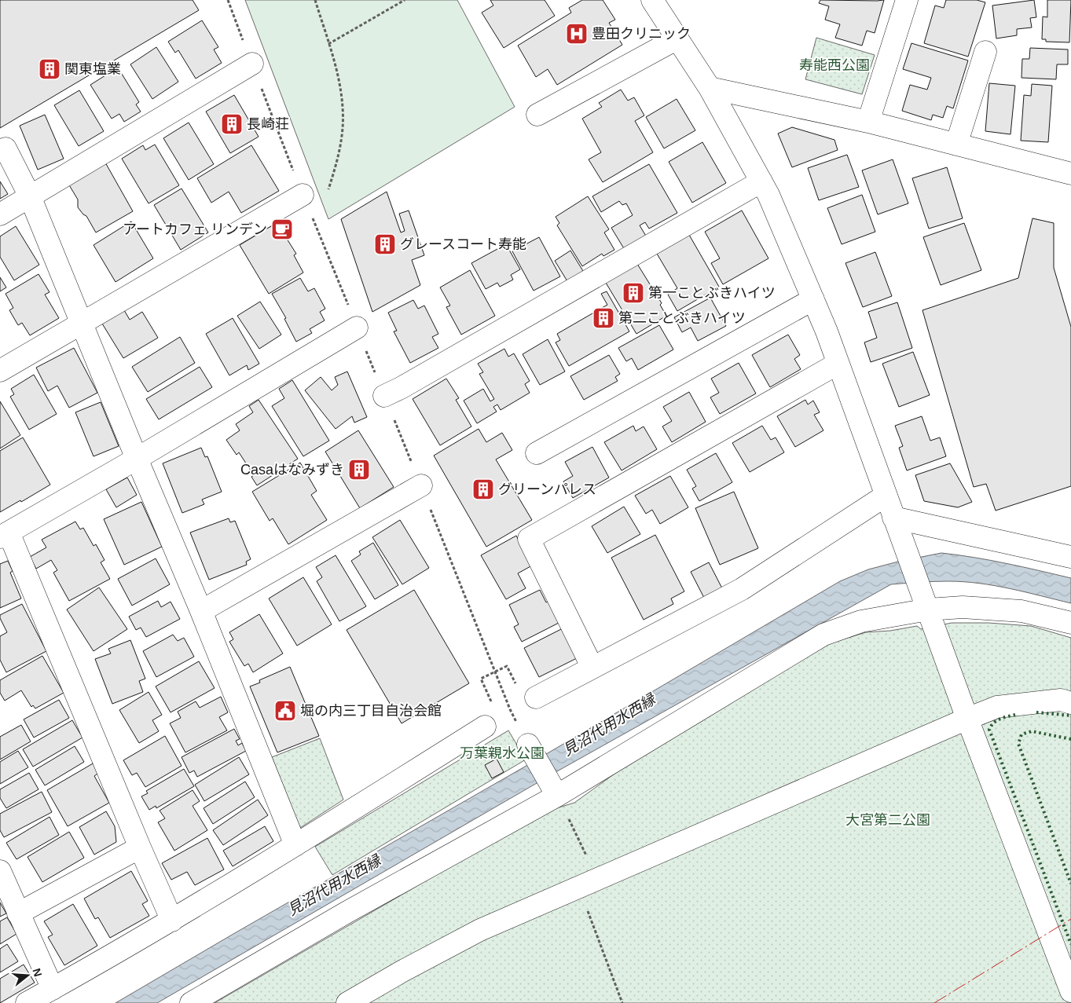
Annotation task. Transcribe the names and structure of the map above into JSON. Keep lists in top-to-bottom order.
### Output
{
  "water": ["見沼代用水西縁"],
  "parks": ["寿能西公園", "万葉親水公園", "大宮第二公園"],
  "places": {
    "hospital": ["豊田クリニック"],
    "building": [
      "関東塩業",
      "長崎荘",
      "グレースコート寿能",
      "第一ことぶきハイツ",
      "第二ことぶきハイツ",
      "Casaはなみずき",
      "グリーンパレス"
    ],
    "cafe": ["アートカフェ リンデン"],
    "public building": ["堀の内三丁目自治会館"]
  },
  "north": "right"
}
